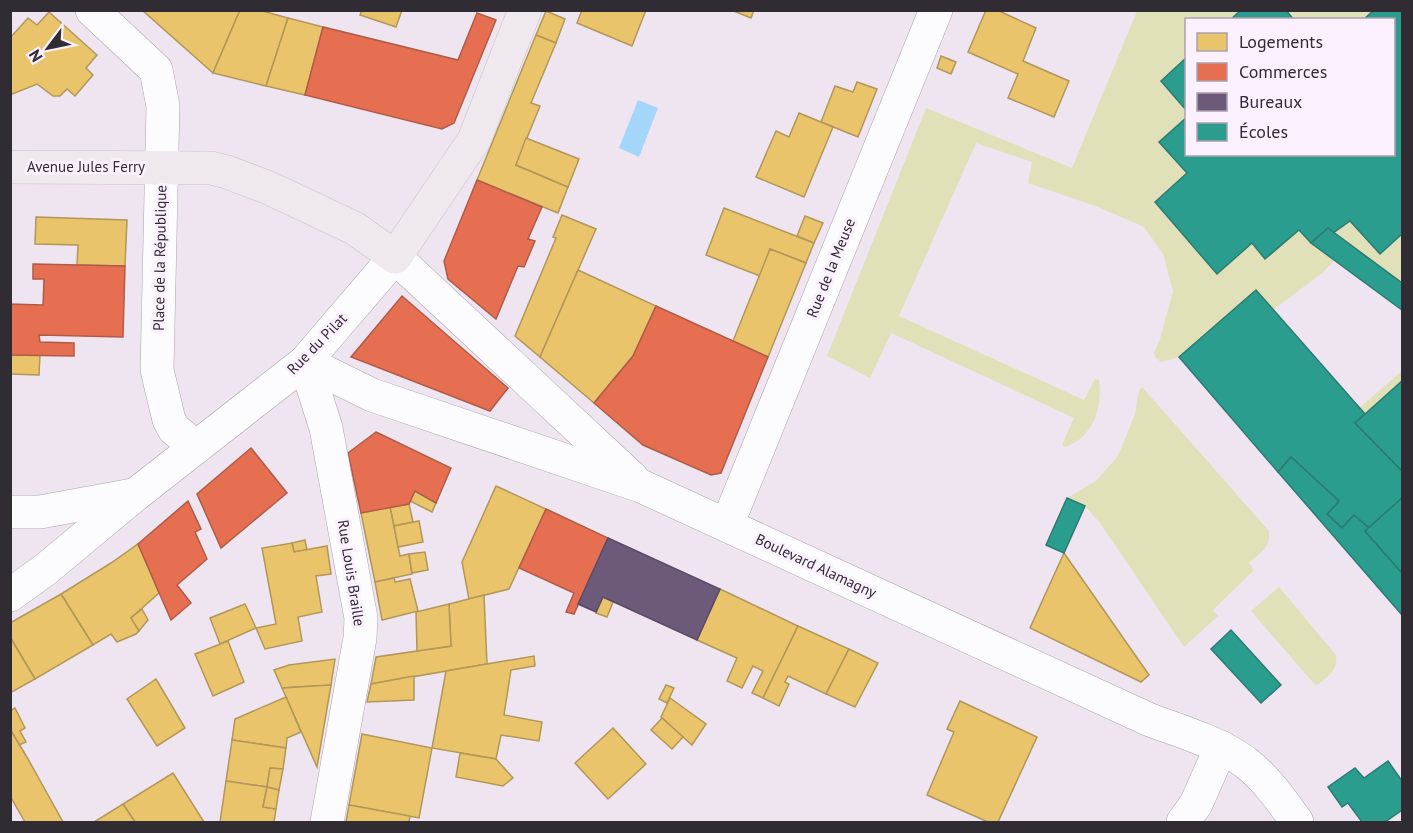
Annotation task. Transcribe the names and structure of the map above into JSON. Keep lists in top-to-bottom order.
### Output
{
  "streets": {
    "main road": ["Avenue Jules Ferry", "Place de la République", "Rue du Pilat"],
    "street": ["Rue de la Meuse", "Boulevard Alamagny", "Rue Louis Braille"]
  },
  "crossings": [
    ["Avenue Jules Ferry", "Place de la République"],
    ["Place de la République", "Rue du Pilat"],
    ["Rue de la Meuse", "Boulevard Alamagny"],
    ["Rue du Pilat", "Boulevard Alamagny"],
    ["Rue du Pilat", "Rue Louis Braille"],
    ["Boulevard Alamagny", "Rue Louis Braille"]
  ],
  "legend": [
    "Logements",
    "Commerces",
    "Bureaux",
    "Écoles"
  ],
  "north": "bottom left"
}
